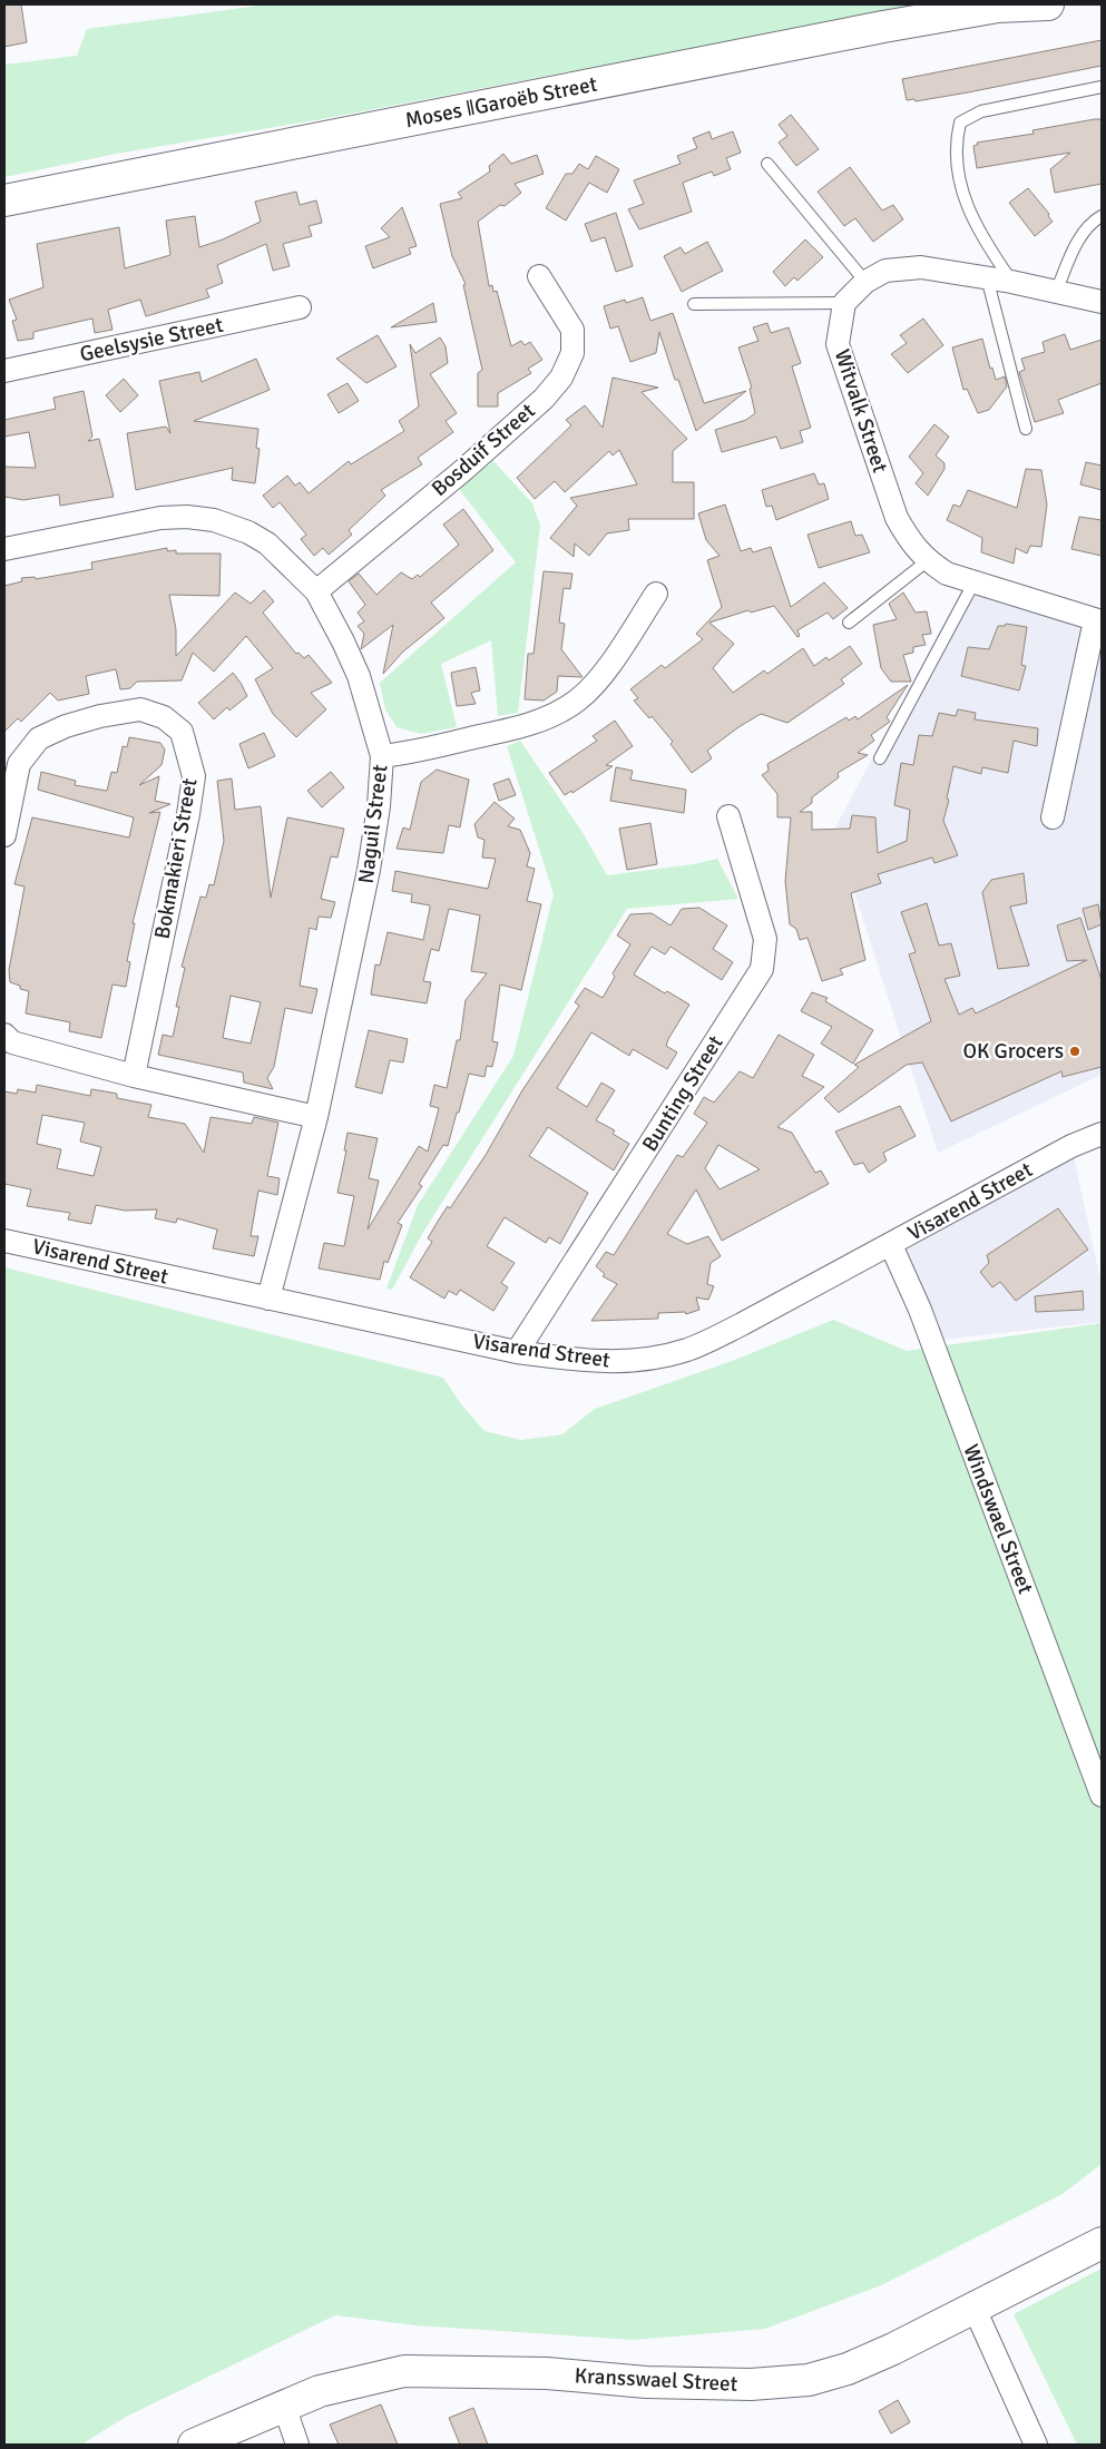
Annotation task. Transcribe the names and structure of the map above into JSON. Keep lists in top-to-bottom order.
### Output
{
  "streets": {
    "main road": ["Moses ǁGaroëb Street", "Kransswael Street"],
    "street": [
      "Geelsysie Street",
      "Witvalk Street",
      "Bosduif Street",
      "Naguil Street",
      "Bokmakieri Street",
      "Bunting Street",
      "Visarend Street",
      "Windswael Street"
    ]
  },
  "crossings": [
    ["Bosduif Street", "Naguil Street"],
    ["Naguil Street", "Visarend Street"],
    ["Bunting Street", "Visarend Street"],
    ["Visarend Street", "Windswael Street"]
  ],
  "places": ["OK Grocers"]
}
